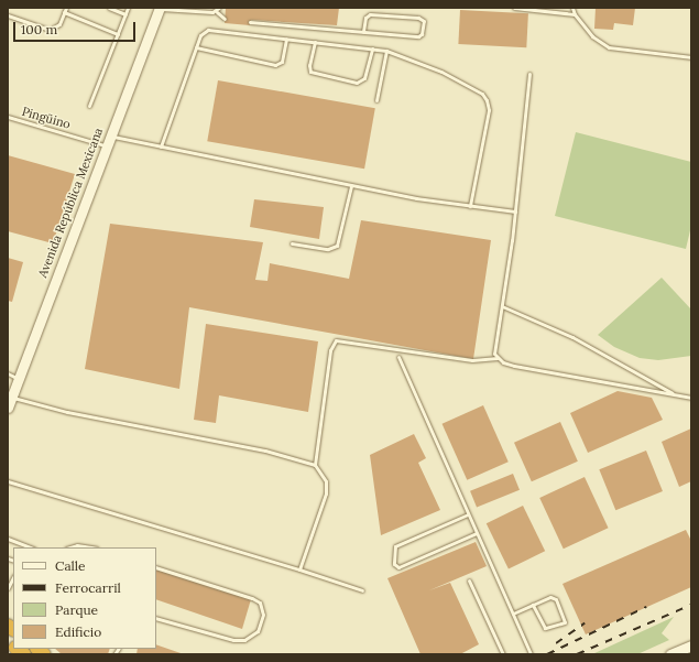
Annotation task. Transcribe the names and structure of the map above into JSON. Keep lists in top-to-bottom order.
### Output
{
  "streets": {
    "street": ["Avenida República Mexicana"],
    "lane": ["Pingüino"]
  },
  "crossings": [
    ["Pingüino", "Avenida República Mexicana"]
  ],
  "legend": [
    "Calle",
    "Ferrocarril",
    "Parque",
    "Edificio"
  ],
  "scale_bar": "100 m"
}
